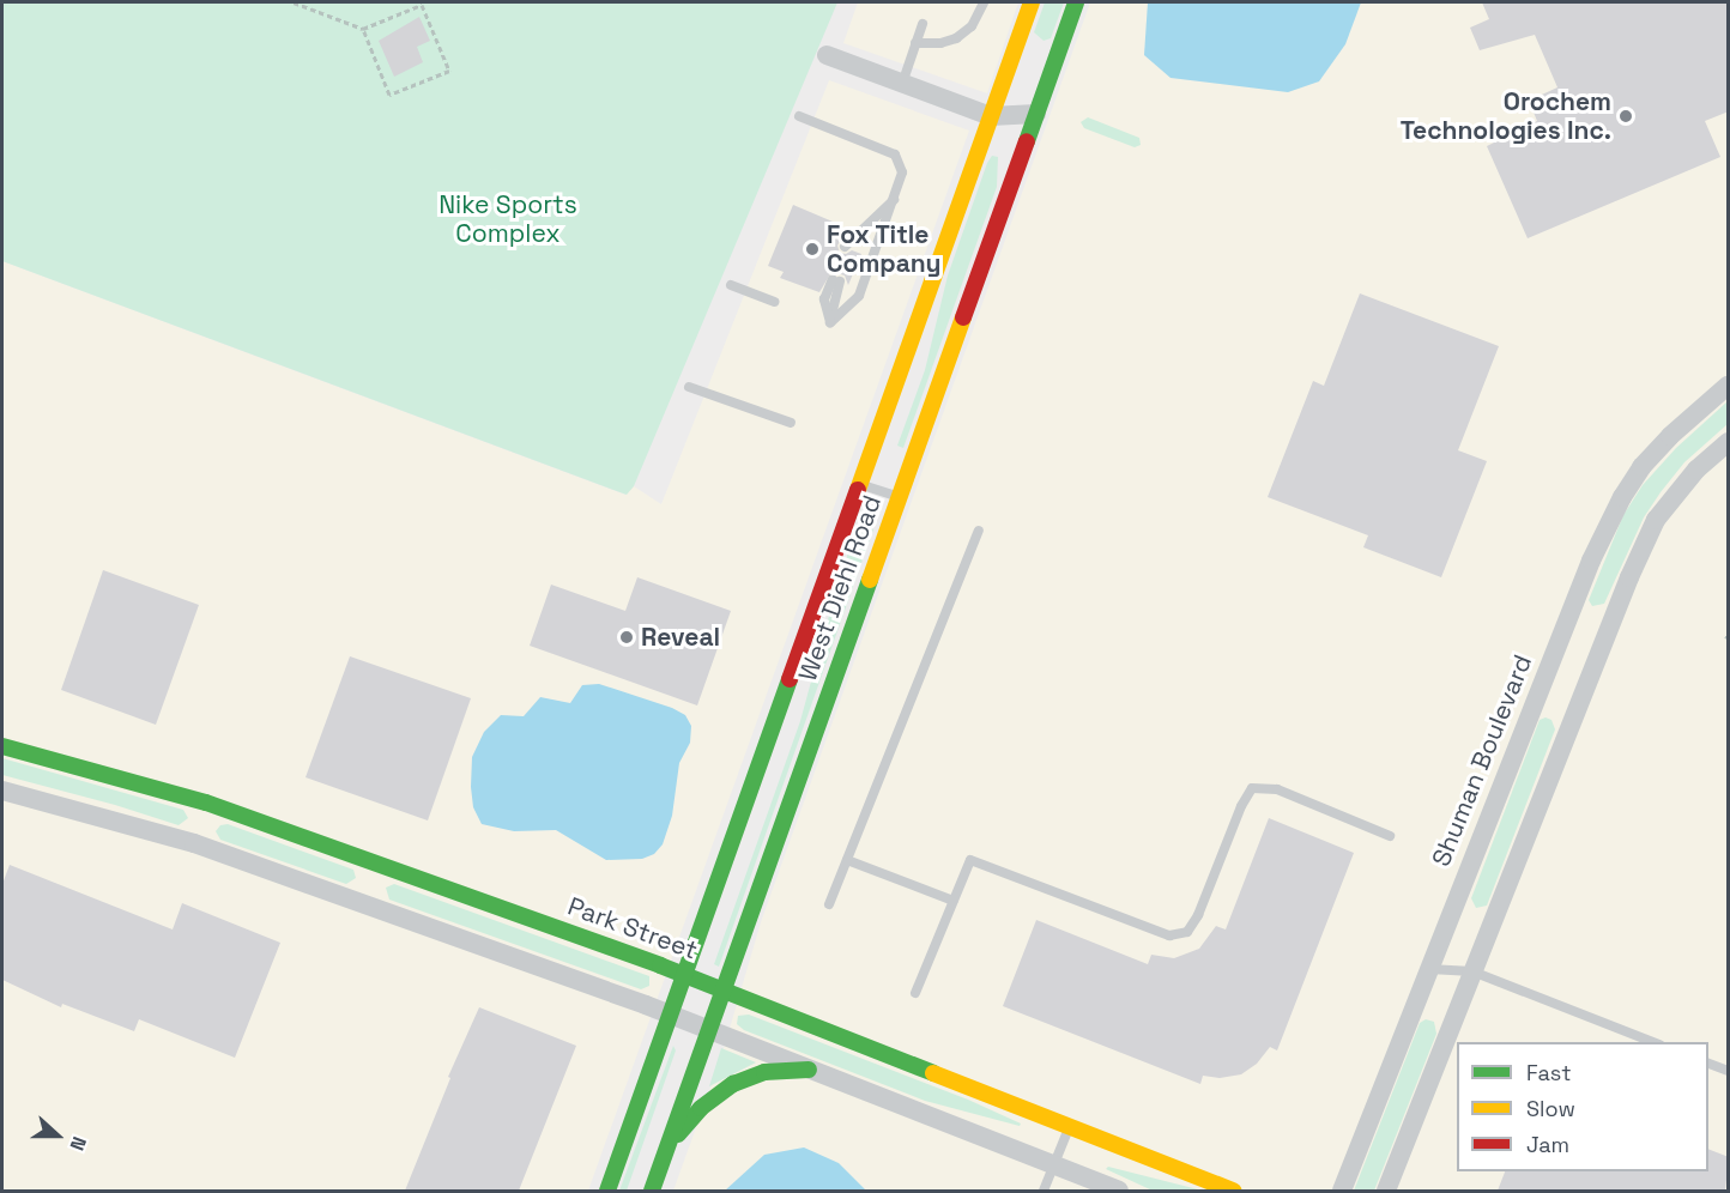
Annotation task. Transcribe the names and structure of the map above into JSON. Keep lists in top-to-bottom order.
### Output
{
  "streets": {
    "street": ["West Diehl Road", "Shuman Boulevard", "Park Street"]
  },
  "crossings": [
    ["West Diehl Road", "Park Street"]
  ],
  "parks": ["Nike Sports Complex"],
  "places": ["Orochem Technologies Inc.", "Fox Title Company", "Reveal"],
  "legend": ["Fast", "Slow", "Jam"],
  "north": "right"
}
